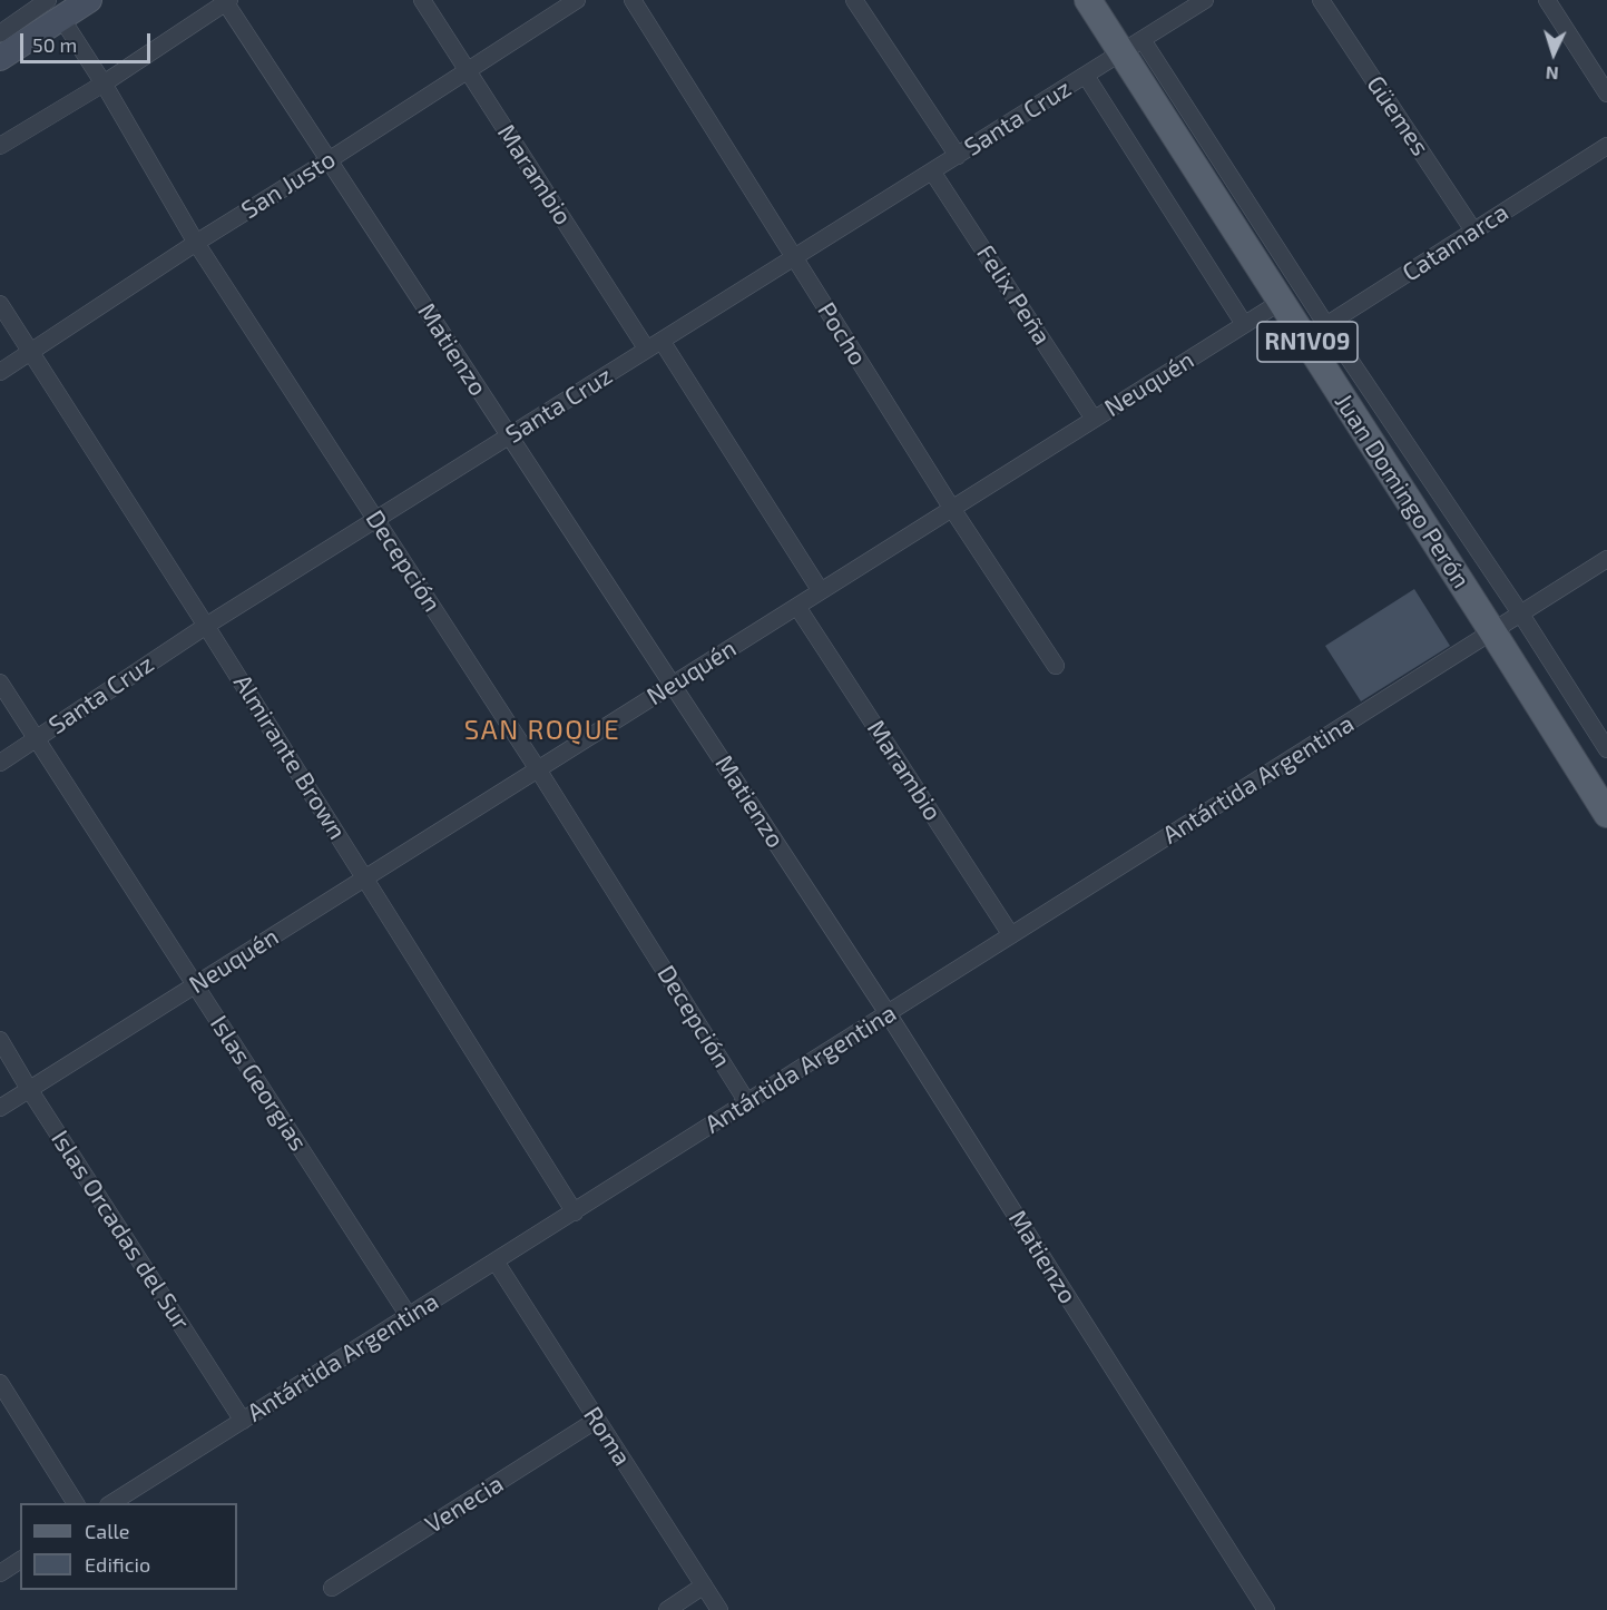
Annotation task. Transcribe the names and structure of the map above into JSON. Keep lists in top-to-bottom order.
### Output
{
  "streets": {
    "main road": ["RN1V09", "Juan Domingo Perón"],
    "street": [
      "Güemes",
      "Santa Cruz",
      "Marambio",
      "San Justo",
      "Catamarca",
      "Felix Peña",
      "Pocho",
      "Matienzo",
      "Neuquén",
      "Decepción",
      "Almirante Brown",
      "Antártida Argentina",
      "Islas Georgias",
      "Islas Orcadas del Sur",
      "Roma",
      "Venecia"
    ]
  },
  "crossings": [
    ["Güemes", "Catamarca"],
    ["Santa Cruz", "Marambio"],
    ["Santa Cruz", "Felix Peña"],
    ["Santa Cruz", "Pocho"],
    ["Santa Cruz", "Matienzo"],
    ["Santa Cruz", "Juan Domingo Perón"],
    ["Santa Cruz", "Decepción"],
    ["Santa Cruz", "Almirante Brown"],
    ["Santa Cruz", "Islas Georgias"],
    ["Marambio", "San Justo"],
    ["Marambio", "Neuquén"],
    ["Marambio", "Antártida Argentina"],
    ["San Justo", "Matienzo"],
    ["San Justo", "Decepción"],
    ["San Justo", "Almirante Brown"],
    ["Catamarca", "Juan Domingo Perón"],
    ["Felix Peña", "Neuquén"],
    ["Pocho", "Neuquén"],
    ["Matienzo", "Neuquén"],
    ["Matienzo", "Antártida Argentina"],
    ["Neuquén", "Juan Domingo Perón"],
    ["Neuquén", "Decepción"],
    ["Neuquén", "Almirante Brown"],
    ["Neuquén", "Islas Georgias"],
    ["Neuquén", "Islas Orcadas del Sur"],
    ["Juan Domingo Perón", "Antártida Argentina"],
    ["Decepción", "Antártida Argentina"],
    ["Almirante Brown", "Antártida Argentina"],
    ["Antártida Argentina", "Islas Georgias"],
    ["Antártida Argentina", "Islas Orcadas del Sur"],
    ["Antártida Argentina", "Roma"],
    ["Roma", "Venecia"]
  ],
  "districts": ["SAN ROQUE"],
  "legend": ["Calle", "Edificio"],
  "scale_bar": "50 m",
  "north": "bottom"
}
